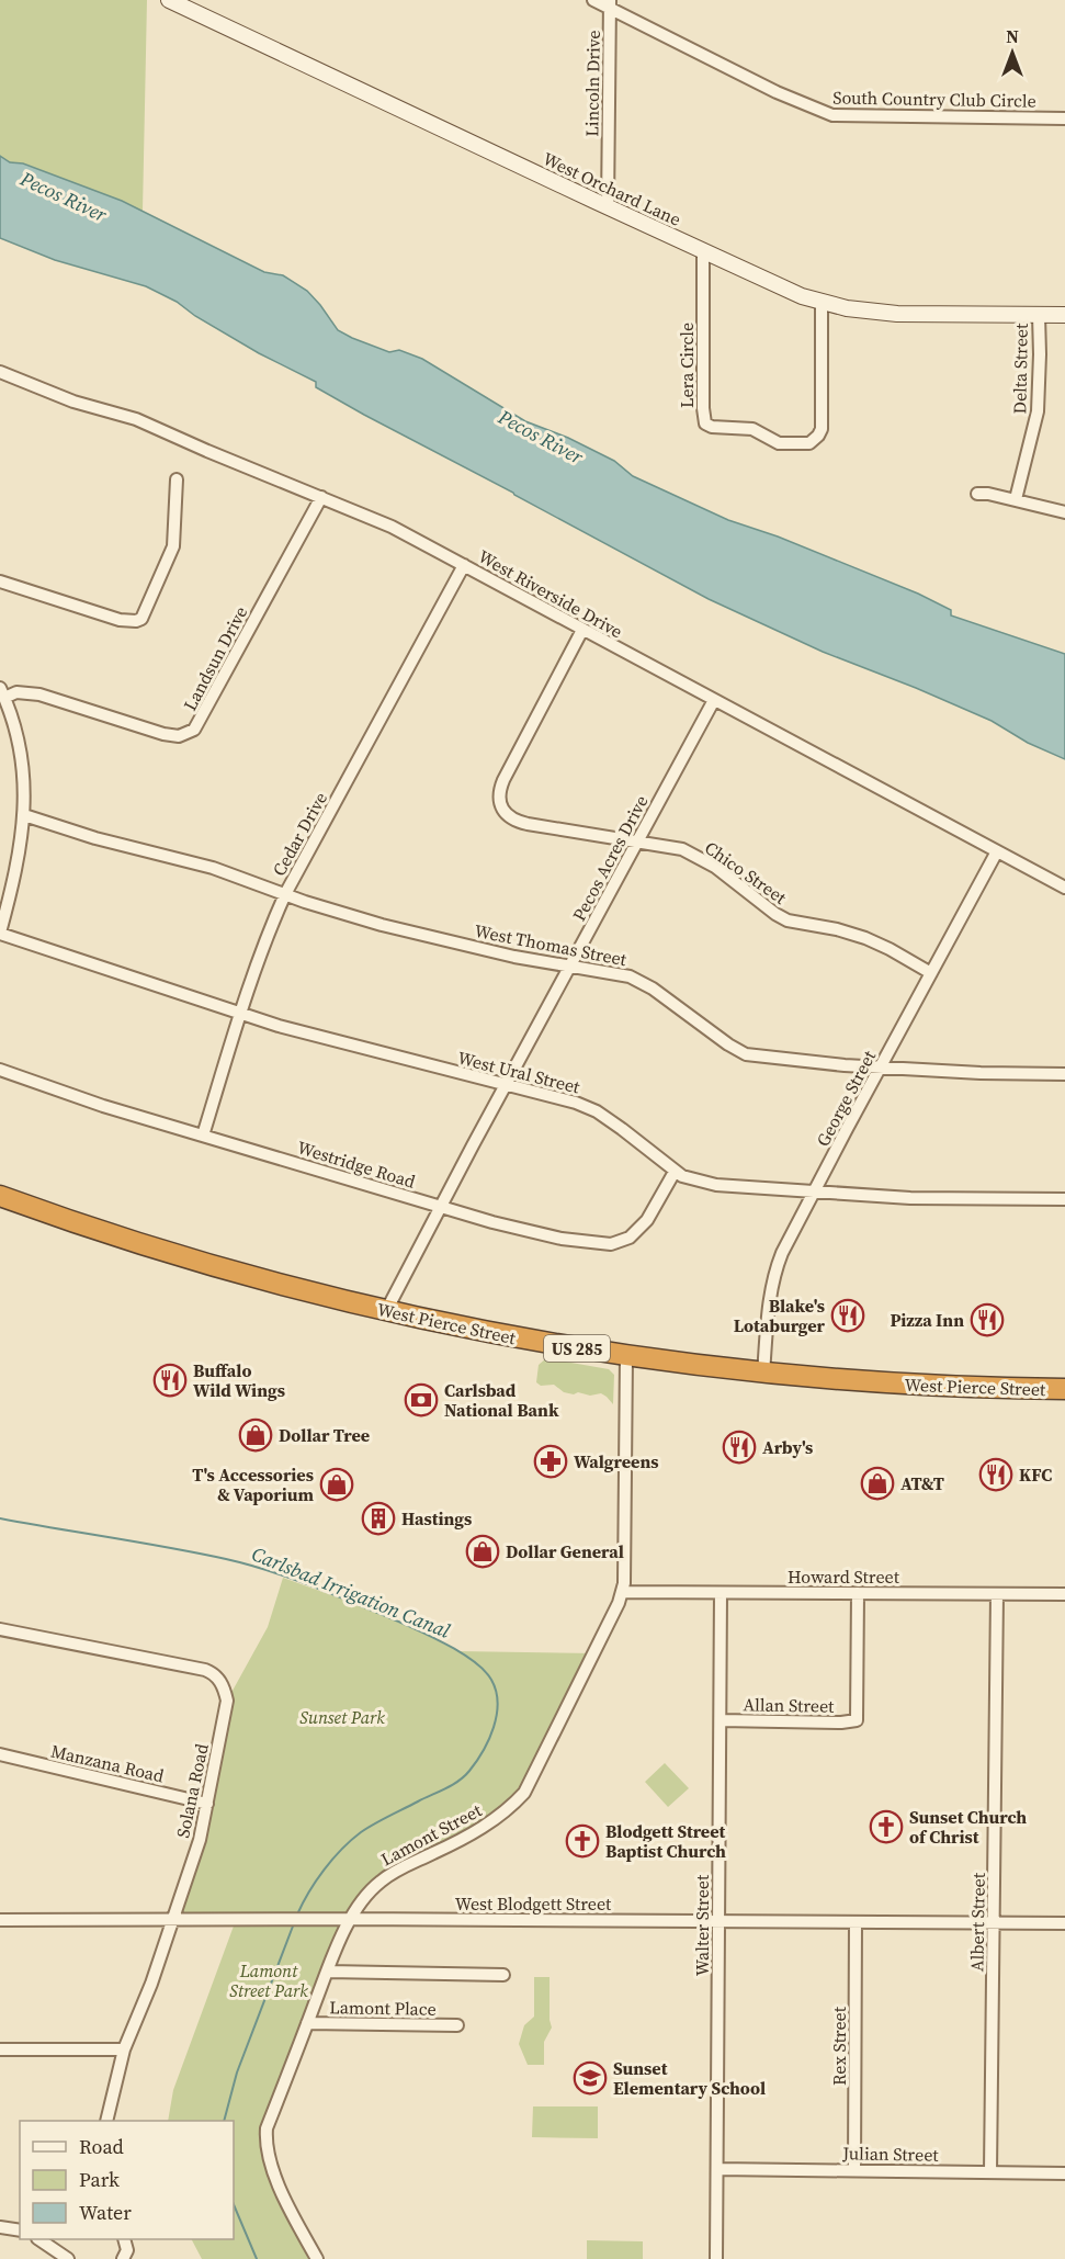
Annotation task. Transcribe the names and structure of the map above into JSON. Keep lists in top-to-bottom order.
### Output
{
  "streets": {
    "highway": ["West Pierce Street", "US 285"],
    "street": [
      "Lincoln Drive",
      "South Country Club Circle",
      "West Orchard Lane",
      "Lera Circle",
      "Delta Street",
      "West Riverside Drive",
      "Landsun Drive",
      "Cedar Drive",
      "Pecos Acres Drive",
      "Chico Street",
      "West Thomas Street",
      "West Ural Street",
      "George Street",
      "Westridge Road",
      "Howard Street",
      "Allan Street",
      "Manzana Road",
      "Solana Road",
      "Lamont Street",
      "West Blodgett Street",
      "Albert Street",
      "Walter Street",
      "Lamont Place",
      "Rex Street",
      "Julian Street"
    ]
  },
  "crossings": [
    ["Lincoln Drive", "South Country Club Circle"],
    ["Lincoln Drive", "West Orchard Lane"],
    ["West Orchard Lane", "Lera Circle"],
    ["West Orchard Lane", "Delta Street"],
    ["West Riverside Drive", "Landsun Drive"],
    ["West Riverside Drive", "Cedar Drive"],
    ["West Riverside Drive", "Pecos Acres Drive"],
    ["West Riverside Drive", "Chico Street"],
    ["West Riverside Drive", "George Street"],
    ["Cedar Drive", "West Thomas Street"],
    ["Cedar Drive", "West Ural Street"],
    ["Cedar Drive", "Westridge Road"],
    ["Pecos Acres Drive", "Chico Street"],
    ["Pecos Acres Drive", "West Thomas Street"],
    ["Pecos Acres Drive", "West Ural Street"],
    ["Pecos Acres Drive", "Westridge Road"],
    ["Pecos Acres Drive", "West Pierce Street"],
    ["Chico Street", "George Street"],
    ["West Thomas Street", "George Street"],
    ["West Ural Street", "George Street"],
    ["West Ural Street", "Westridge Road"],
    ["George Street", "West Pierce Street"],
    ["West Pierce Street", "Lamont Street"],
    ["Howard Street", "Allan Street"],
    ["Howard Street", "Lamont Street"],
    ["Howard Street", "Albert Street"],
    ["Howard Street", "Walter Street"],
    ["Allan Street", "Walter Street"],
    ["Manzana Road", "Solana Road"],
    ["Solana Road", "West Blodgett Street"],
    ["Lamont Street", "West Blodgett Street"],
    ["Lamont Street", "Lamont Place"],
    ["West Blodgett Street", "Albert Street"],
    ["West Blodgett Street", "Walter Street"],
    ["West Blodgett Street", "Rex Street"],
    ["Albert Street", "Julian Street"],
    ["Walter Street", "Julian Street"],
    ["Rex Street", "Julian Street"]
  ],
  "water": ["Pecos River", "Carlsbad Irrigation Canal"],
  "parks": ["Sunset Park", "Lamont Street Park"],
  "places": {
    "restaurant": [
      "Blake's Lotaburger",
      "Pizza Inn",
      "Buffalo Wild Wings",
      "Arby's",
      "KFC"
    ],
    "bank": ["Carlsbad National Bank"],
    "shop": [
      "Dollar Tree",
      "AT&T",
      "T's Accessories & Vaporium",
      "Dollar General"
    ],
    "pharmacy": ["Walgreens"],
    "building": ["Hastings"],
    "church": ["Sunset Church of Christ", "Blodgett Street Baptist Church"],
    "school or university": ["Sunset Elementary School"]
  },
  "legend": ["Road", "Park", "Water"],
  "north": "top"
}
